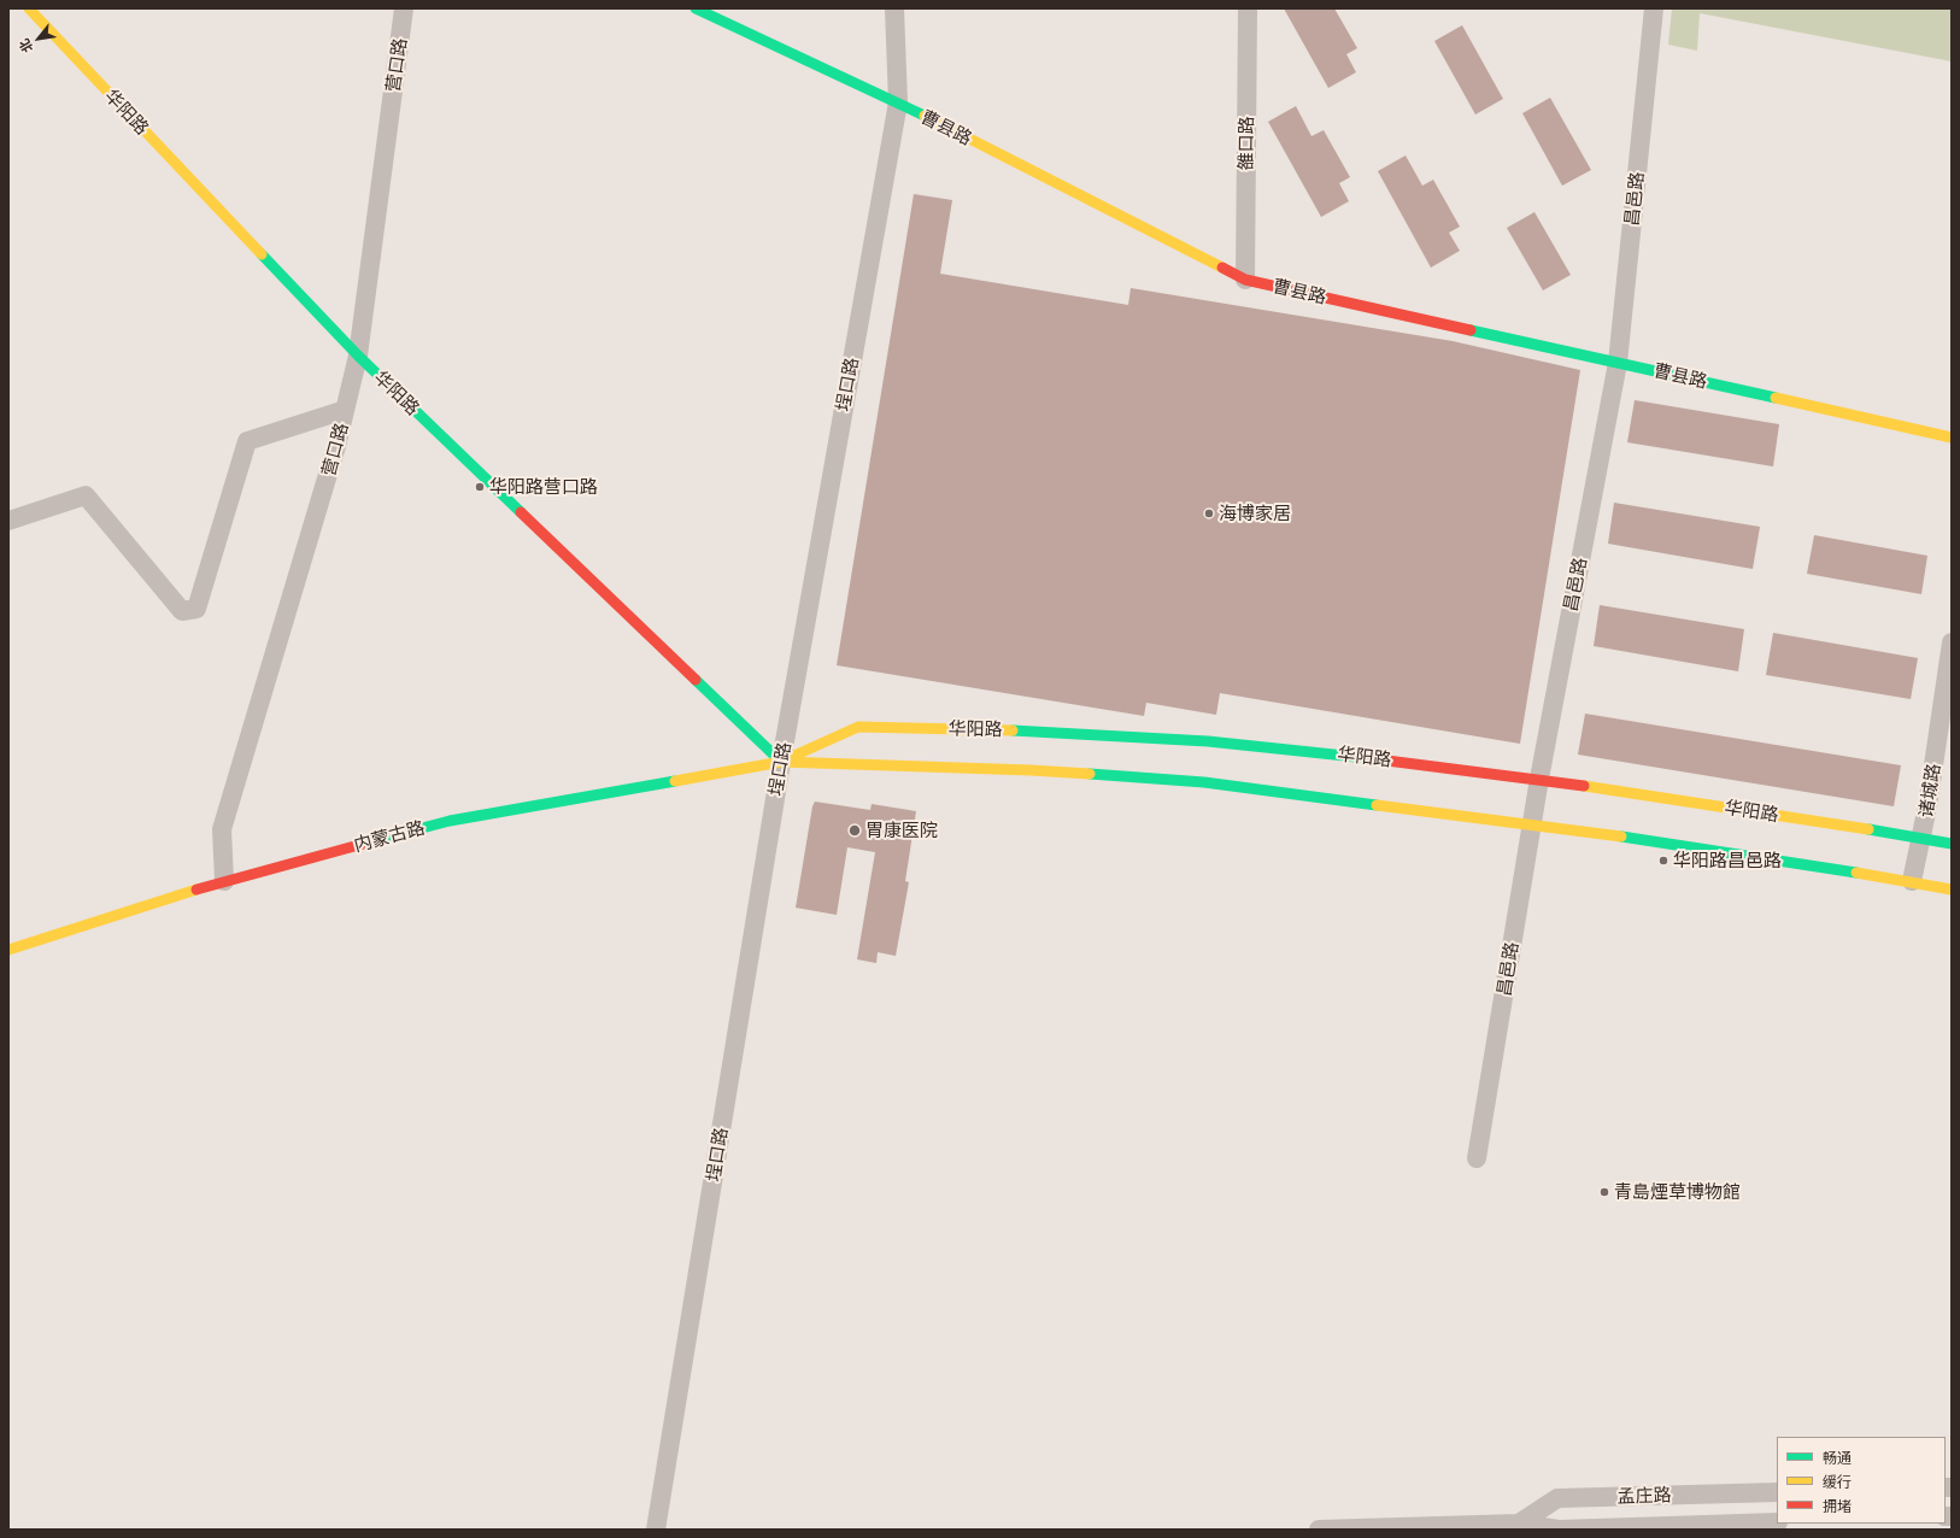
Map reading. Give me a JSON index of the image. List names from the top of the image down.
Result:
{
  "streets": {
    "main road": ["华阳路", "曹县路", "内蒙古路"],
    "street": [
      "营口路",
      "雒口路",
      "昌邑路",
      "埕口路",
      "诸城路",
      "孟庄路"
    ]
  },
  "crossings": [
    ["营口路", "华阳路"],
    ["营口路", "内蒙古路"],
    ["华阳路", "昌邑路"],
    ["华阳路", "埕口路"],
    ["华阳路", "诸城路"],
    ["华阳路", "内蒙古路"],
    ["曹县路", "雒口路"],
    ["曹县路", "昌邑路"],
    ["曹县路", "埕口路"],
    ["埕口路", "内蒙古路"]
  ],
  "places": [
    "华阳路营口路",
    "海博家居",
    "胃康医院",
    "华阳路昌邑路",
    "青島煙草博物館"
  ],
  "legend": ["畅通", "缓行", "拥堵"],
  "north": "bottom left"
}
